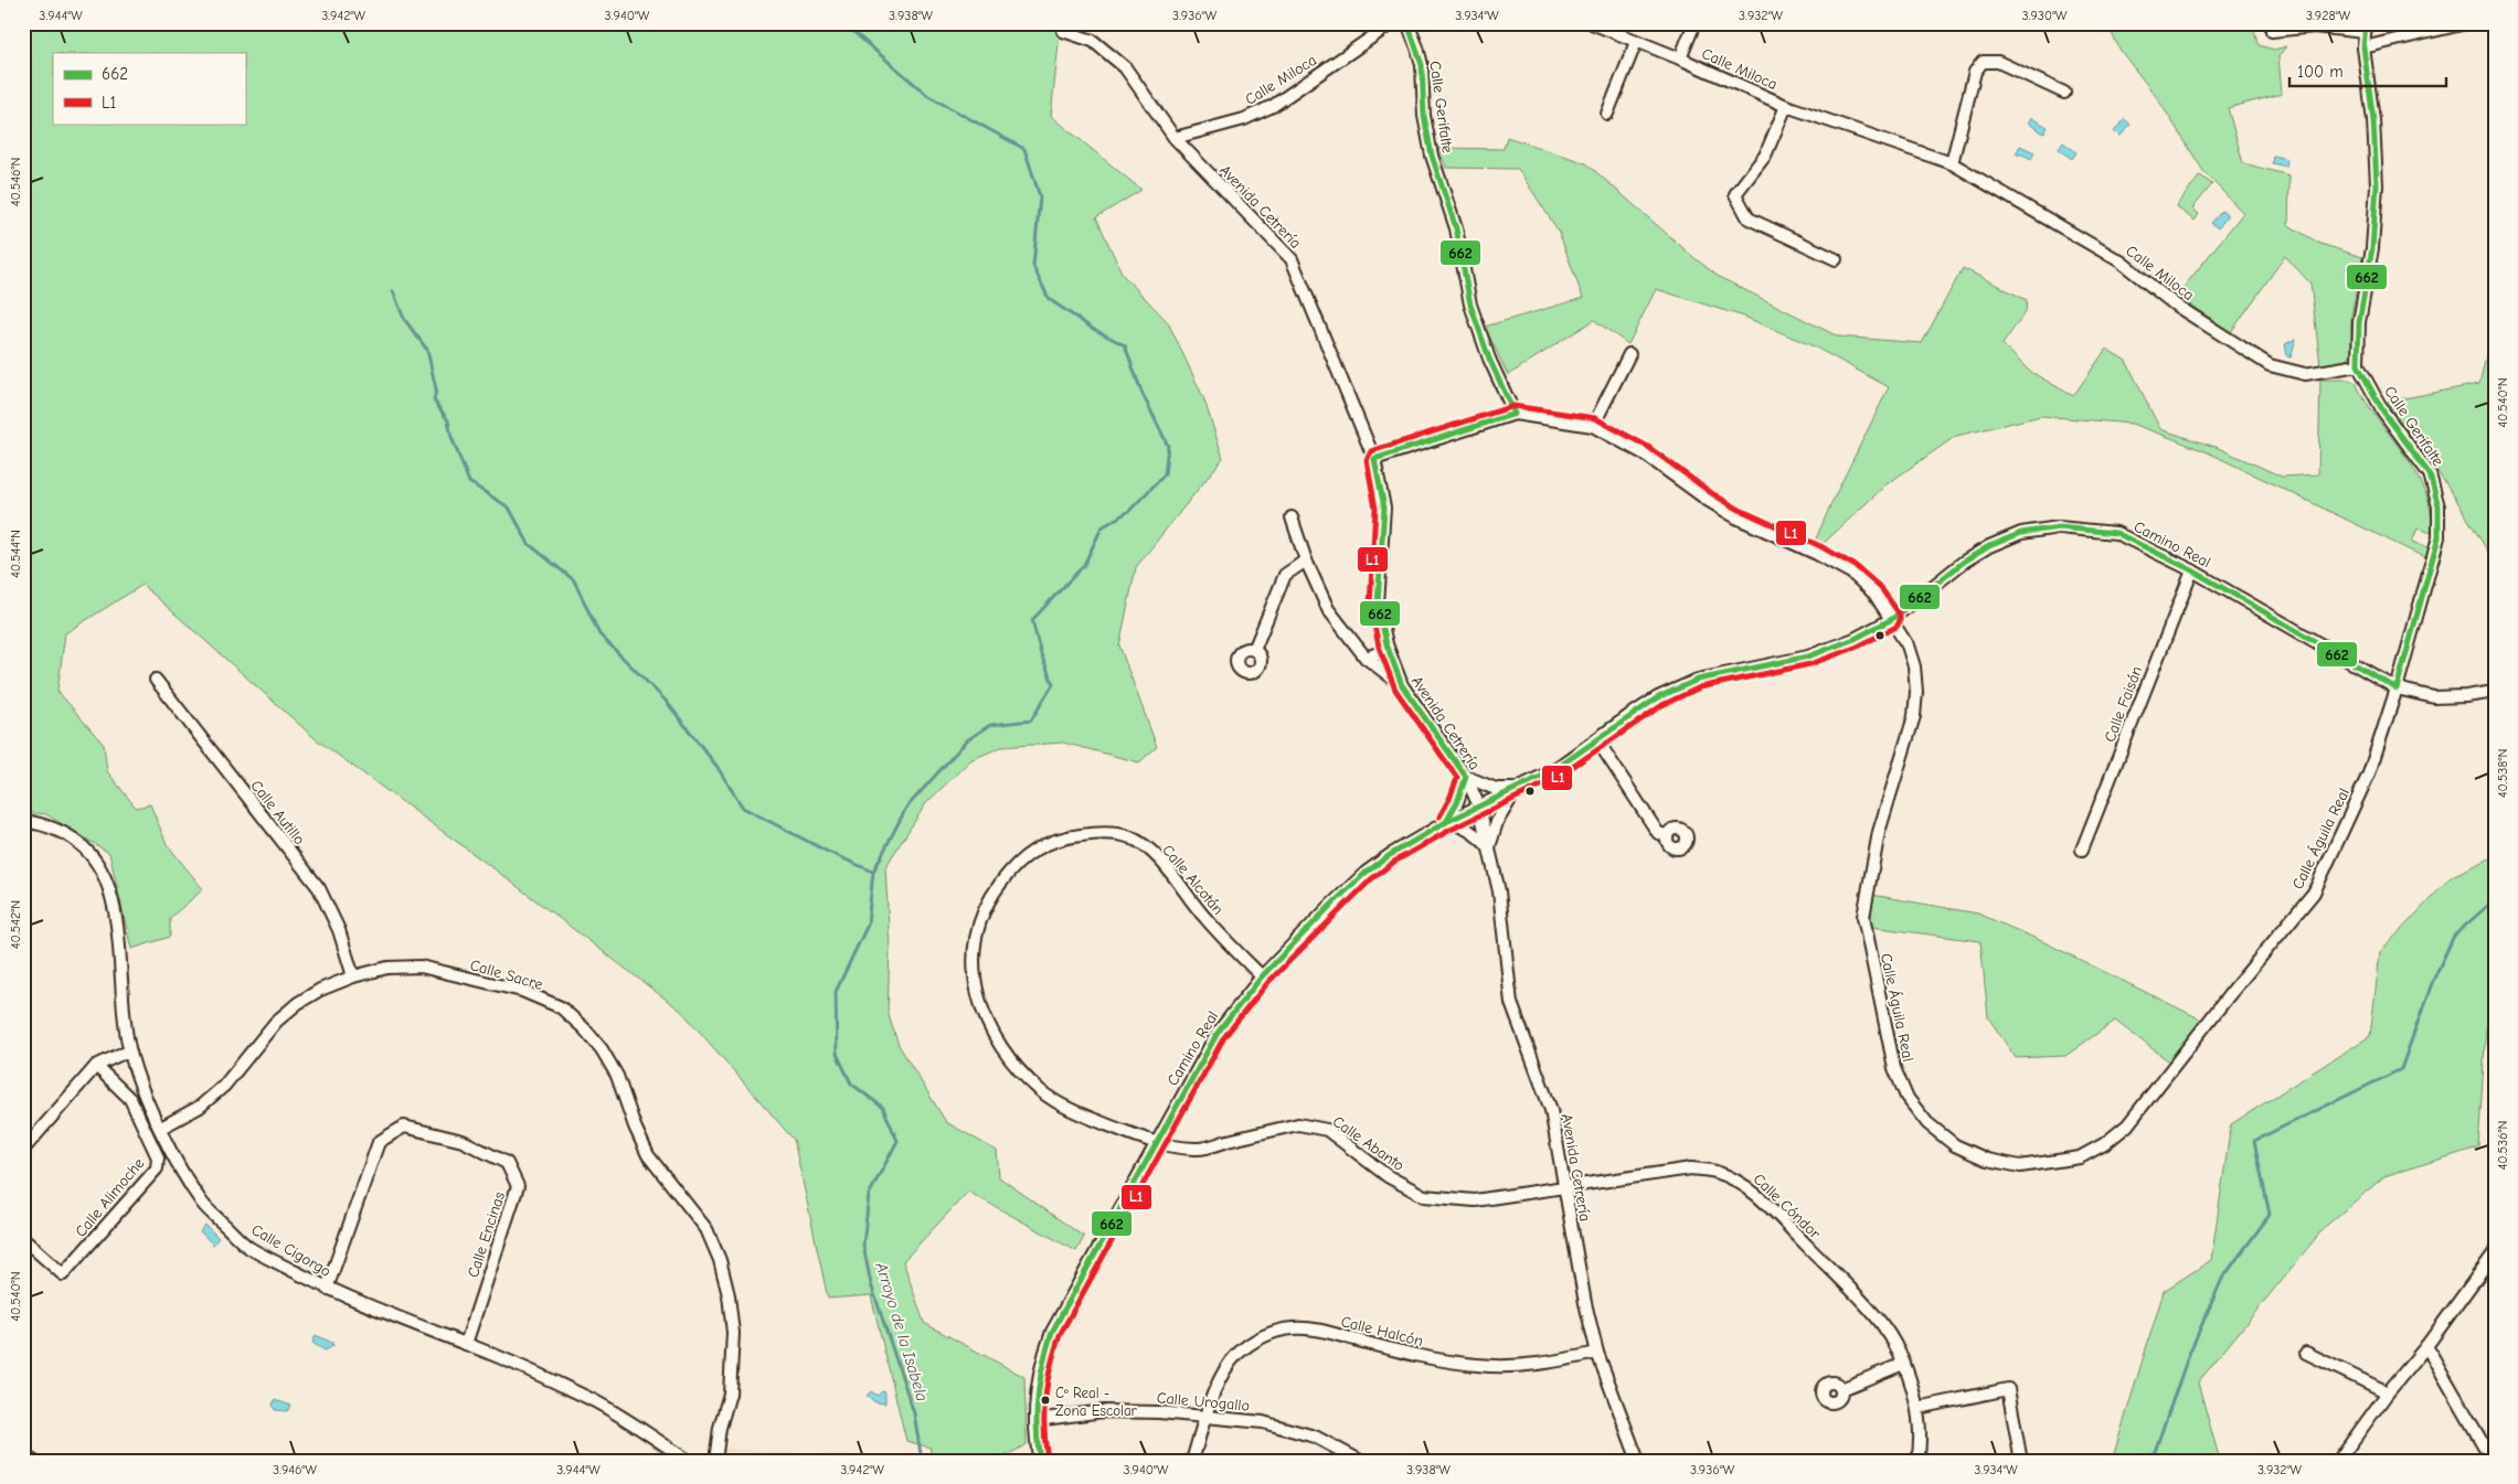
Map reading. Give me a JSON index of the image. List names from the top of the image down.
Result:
{
  "streets": {
    "street": [
      "Calle Miloca",
      "Calle Gerifalte",
      "Avenida Cetrería",
      "Camino Real",
      "Calle Faisán",
      "Calle Autillo",
      "Calle Águila Real",
      "Calle Alcotán",
      "Calle Sacre",
      "Calle Abanto",
      "Calle Alimoche",
      "Calle Cóndor",
      "Calle Encinas",
      "Calle Cigorgo",
      "Calle Halcón",
      "Calle Urogallo"
    ]
  },
  "crossings": [
    ["Calle Miloca", "Calle Gerifalte"],
    ["Calle Miloca", "Avenida Cetrería"],
    ["Calle Gerifalte", "Camino Real"],
    ["Calle Gerifalte", "Calle Águila Real"],
    ["Avenida Cetrería", "Camino Real"],
    ["Avenida Cetrería", "Calle Águila Real"],
    ["Avenida Cetrería", "Calle Abanto"],
    ["Avenida Cetrería", "Calle Cóndor"],
    ["Avenida Cetrería", "Calle Halcón"],
    ["Camino Real", "Calle Faisán"],
    ["Camino Real", "Calle Águila Real"],
    ["Camino Real", "Calle Alcotán"],
    ["Camino Real", "Calle Abanto"],
    ["Camino Real", "Calle Urogallo"],
    ["Calle Autillo", "Calle Sacre"],
    ["Calle Alcotán", "Calle Abanto"],
    ["Calle Sacre", "Calle Cigorgo"],
    ["Calle Abanto", "Calle Cóndor"],
    ["Calle Encinas", "Calle Cigorgo"],
    ["Calle Halcón", "Calle Urogallo"]
  ],
  "water": ["Arroyo de la Isabela"],
  "places": ["Cº Real - Zona Escolar"],
  "lines": ["transit line 662", "transit line L1"],
  "legend": ["662", "L1"],
  "scale_bar": "100 m",
  "coordinates": [
    "3.944°W",
    "3.942°W",
    "3.940°W",
    "3.938°W",
    "3.936°W",
    "3.934°W",
    "3.932°W",
    "3.930°W",
    "3.928°W",
    "40.546°N",
    "40.540°N",
    "40.544°N",
    "40.538°N",
    "40.542°N",
    "40.536°N",
    "3.946°W"
  ]
}
